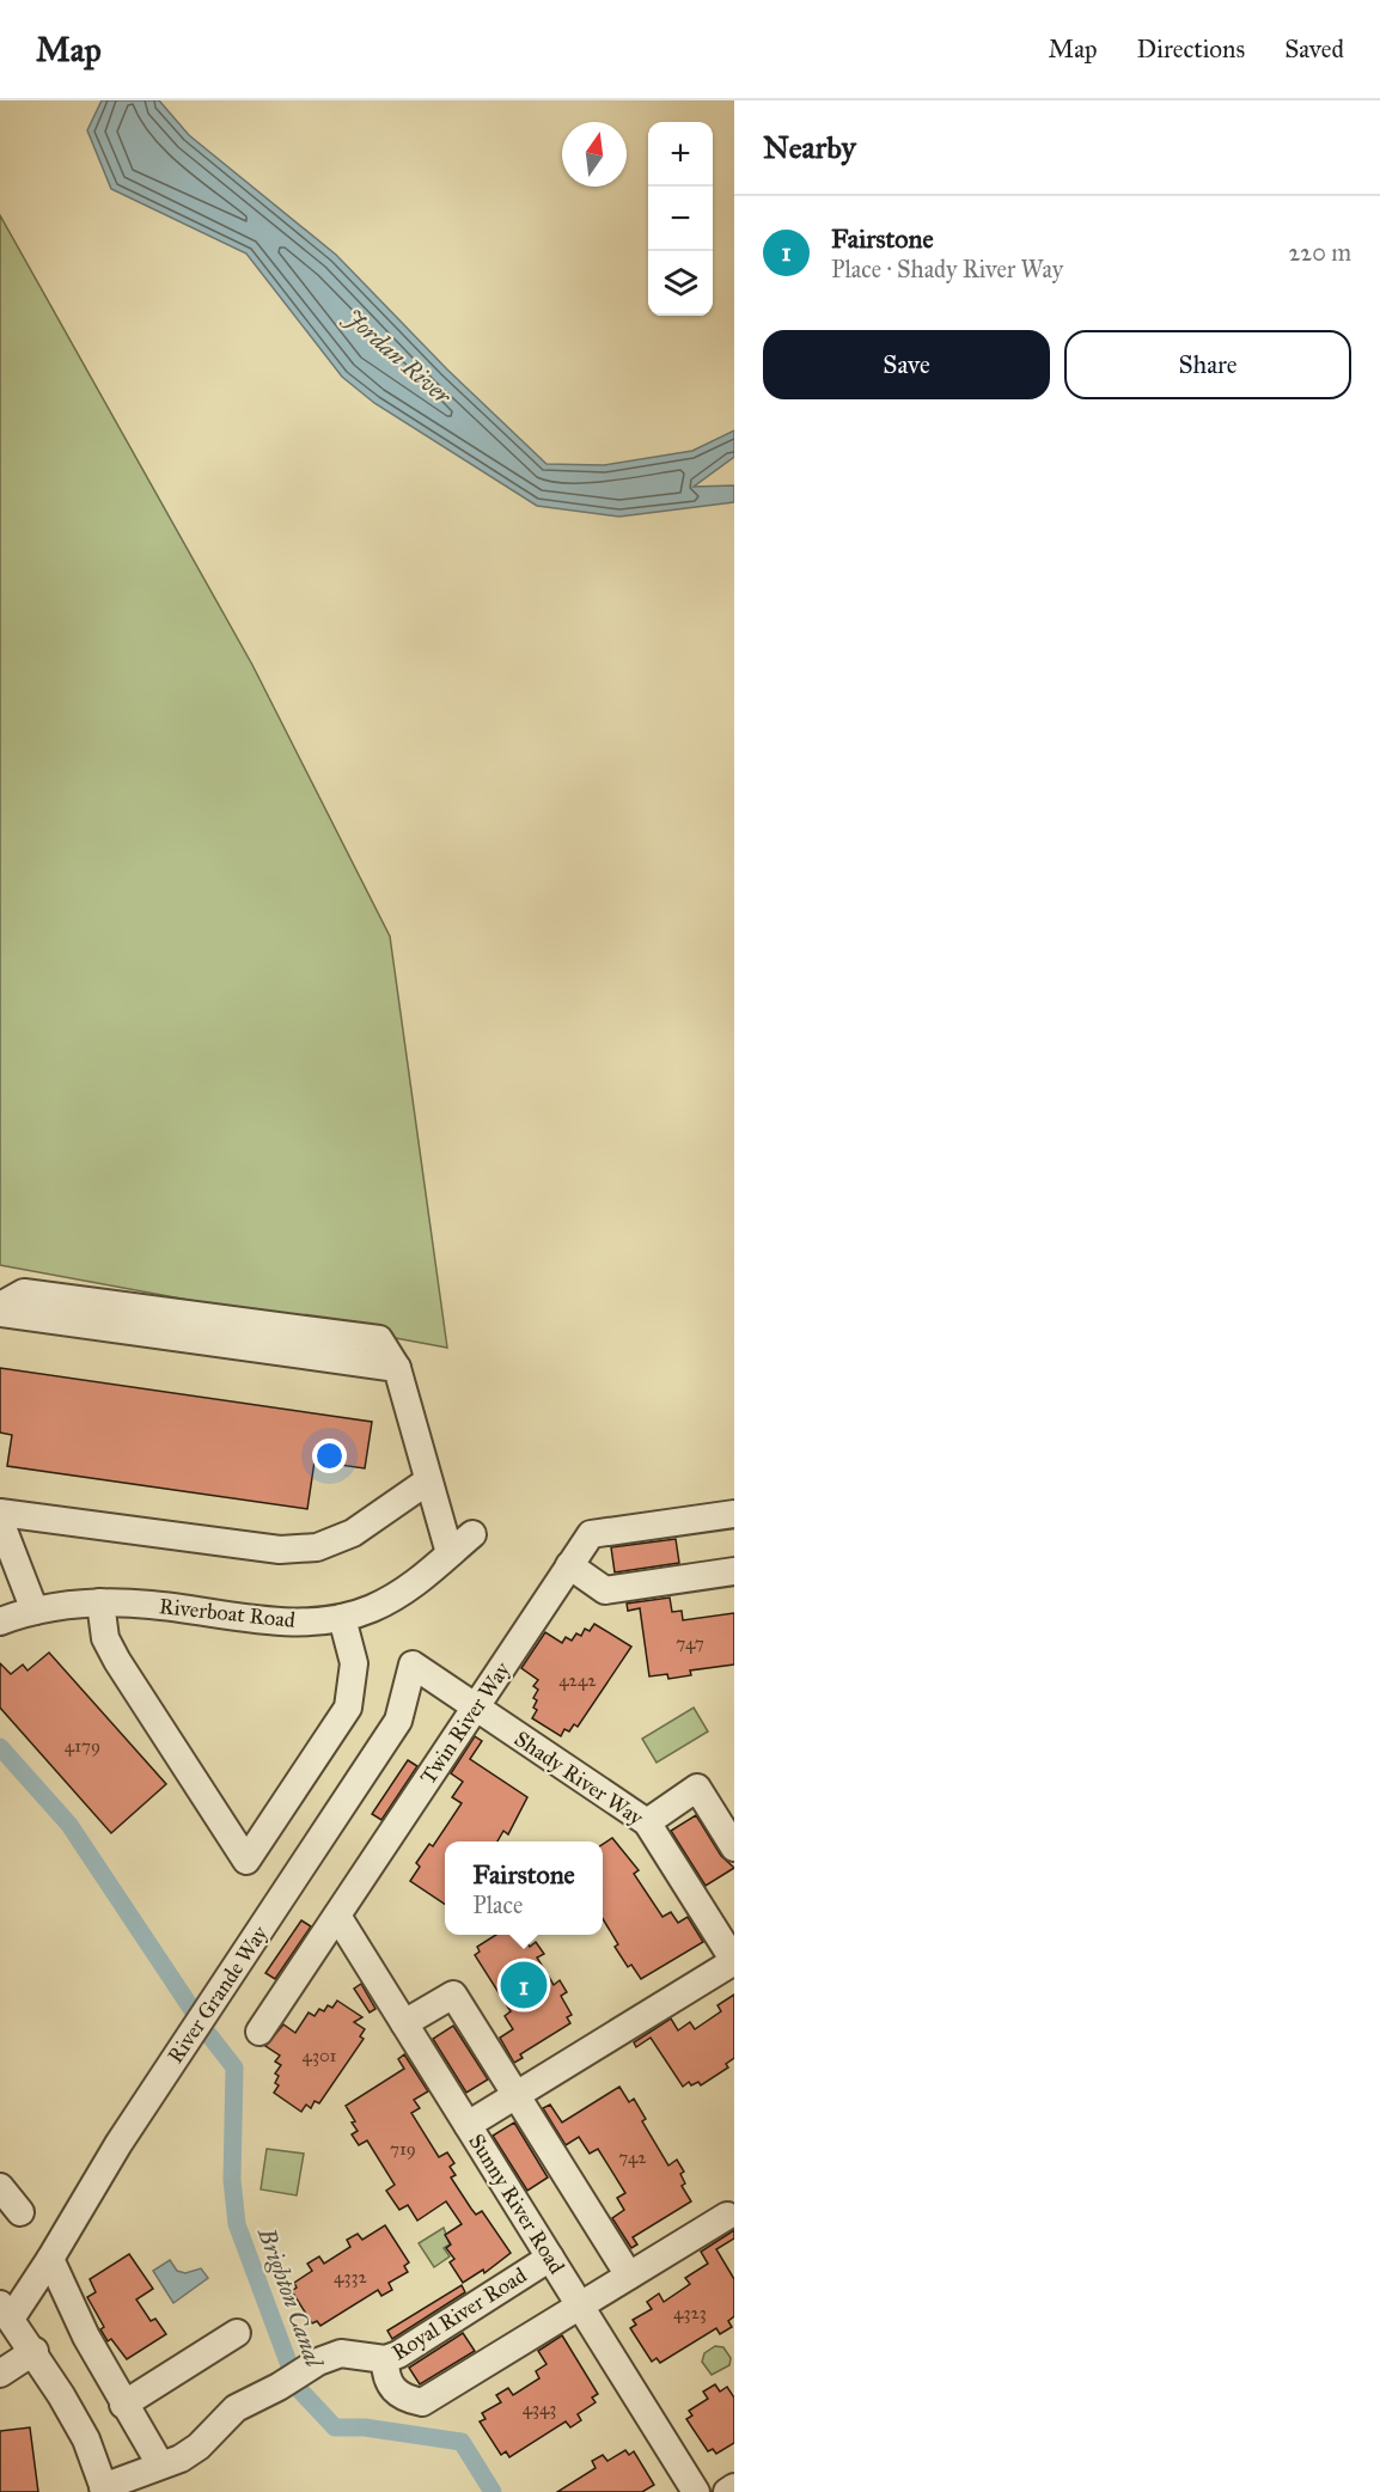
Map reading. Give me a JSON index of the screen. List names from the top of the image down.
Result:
{
  "streets": {
    "street": [
      "Riverboat Road",
      "Twin River Way",
      "Shady River Way",
      "River Grande Way",
      "Sunny River Road",
      "Royal River Road"
    ]
  },
  "crossings": [
    ["Twin River Way", "Shady River Way"],
    ["Twin River Way", "Sunny River Road"],
    ["Shady River Way", "River Grande Way"],
    ["Shady River Way", "Sunny River Road"],
    ["Sunny River Road", "Royal River Road"]
  ],
  "water": ["Jordan River", "Brighton Canal"],
  "house_numbers": [
    "747",
    "4242",
    "4179",
    "4301",
    "719",
    "742",
    "4332",
    "4323",
    "4343"
  ],
  "north": "top",
  "page": {
    "header": "Map",
    "nav": ["Map", "Directions", "Saved"],
    "heading": "Nearby",
    "map_buttons": ["+", "−"],
    "list": [
      {
        "mark": "1",
        "name": "Fairstone",
        "note": "Place · Shady River Way",
        "value": "220 m"
      }
    ],
    "buttons": ["Save", "Share"],
    "popup": ["Fairstone", "Place"],
    "pins": "1"
  }
}
